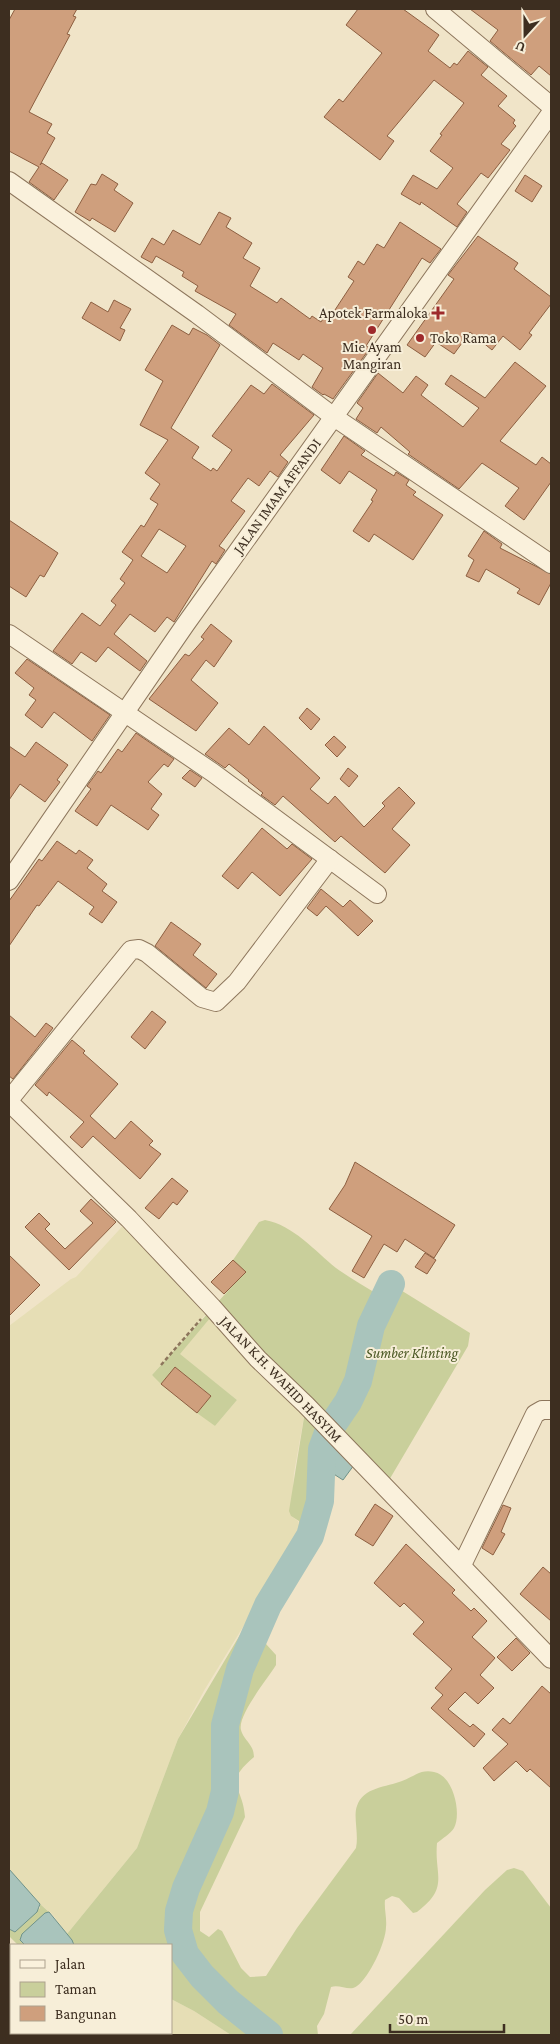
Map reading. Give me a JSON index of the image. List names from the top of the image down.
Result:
{
  "streets": {
    "street": ["JALAN IMAM AFFANDI", "JALAN K.H. WAHID HASYIM"]
  },
  "parks": ["Sumber Klinting"],
  "places": {
    "health": ["Apotek Farmaloka"],
    "other": ["Mie Ayam Mangiran", "Toko Rama"]
  },
  "legend": ["Jalan", "Taman", "Bangunan"],
  "scale_bar": "50 m",
  "north": "bottom"
}
